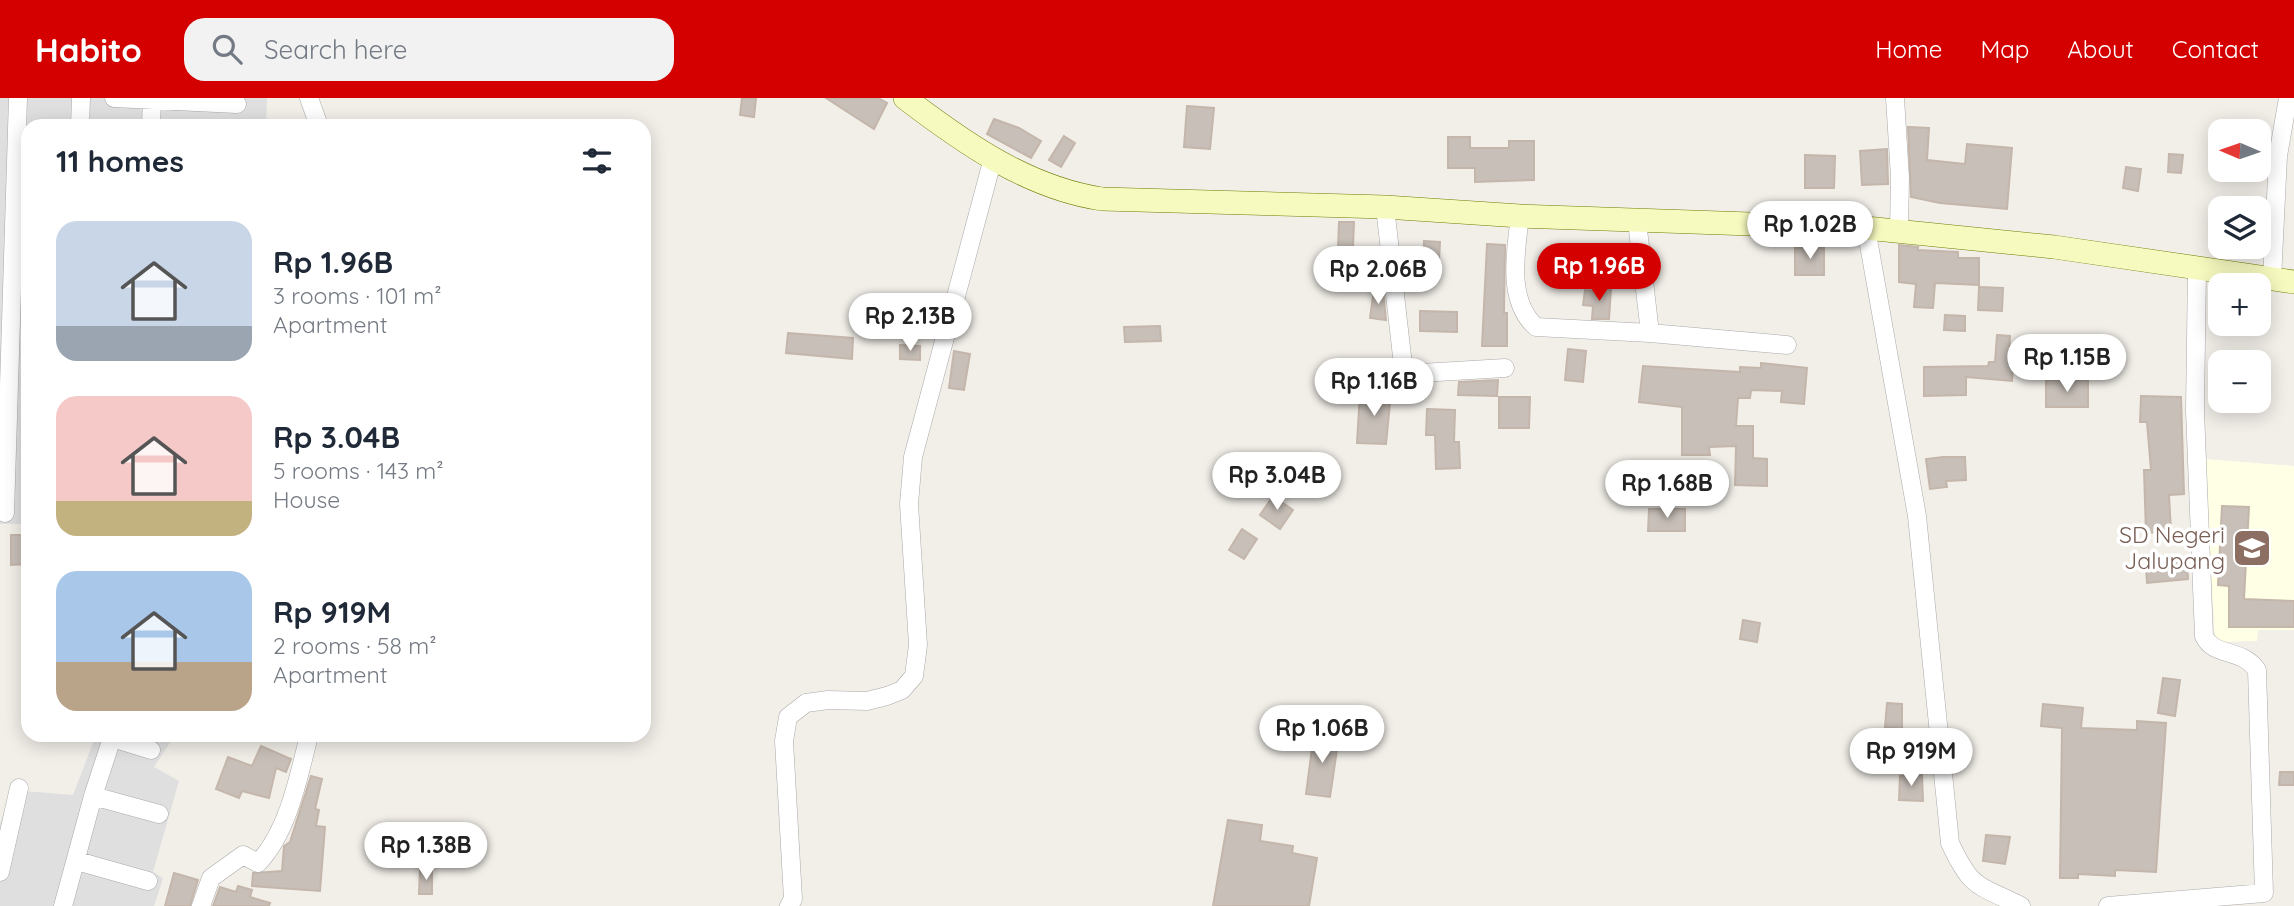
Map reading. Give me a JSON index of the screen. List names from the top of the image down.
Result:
{
  "places": {
    "school or university": ["SD Negeri Jalupang"]
  },
  "north": "left",
  "page": {
    "header": "Habito",
    "search": "Search here",
    "nav": [
      "Home",
      "Map",
      "About",
      "Contact"
    ],
    "map_buttons": ["+", "−"],
    "heading": "11 homes",
    "price": [
      "Rp 1.02B",
      "Rp 1.96B",
      "Rp 2.06B",
      "Rp 2.13B",
      "Rp 1.15B",
      "Rp 1.16B",
      "Rp 3.04B",
      "Rp 1.68B",
      "Rp 1.06B",
      "Rp 919M",
      "Rp 1.38B"
    ],
    "list": [
      {
        "name": "Rp 1.96B",
        "note": "3 rooms · 101 m² · Apartment"
      },
      {
        "name": "Rp 3.04B",
        "note": "5 rooms · 143 m² · House"
      },
      {
        "name": "Rp 919M",
        "note": "2 rooms · 58 m² · Apartment"
      }
    ]
  }
}
